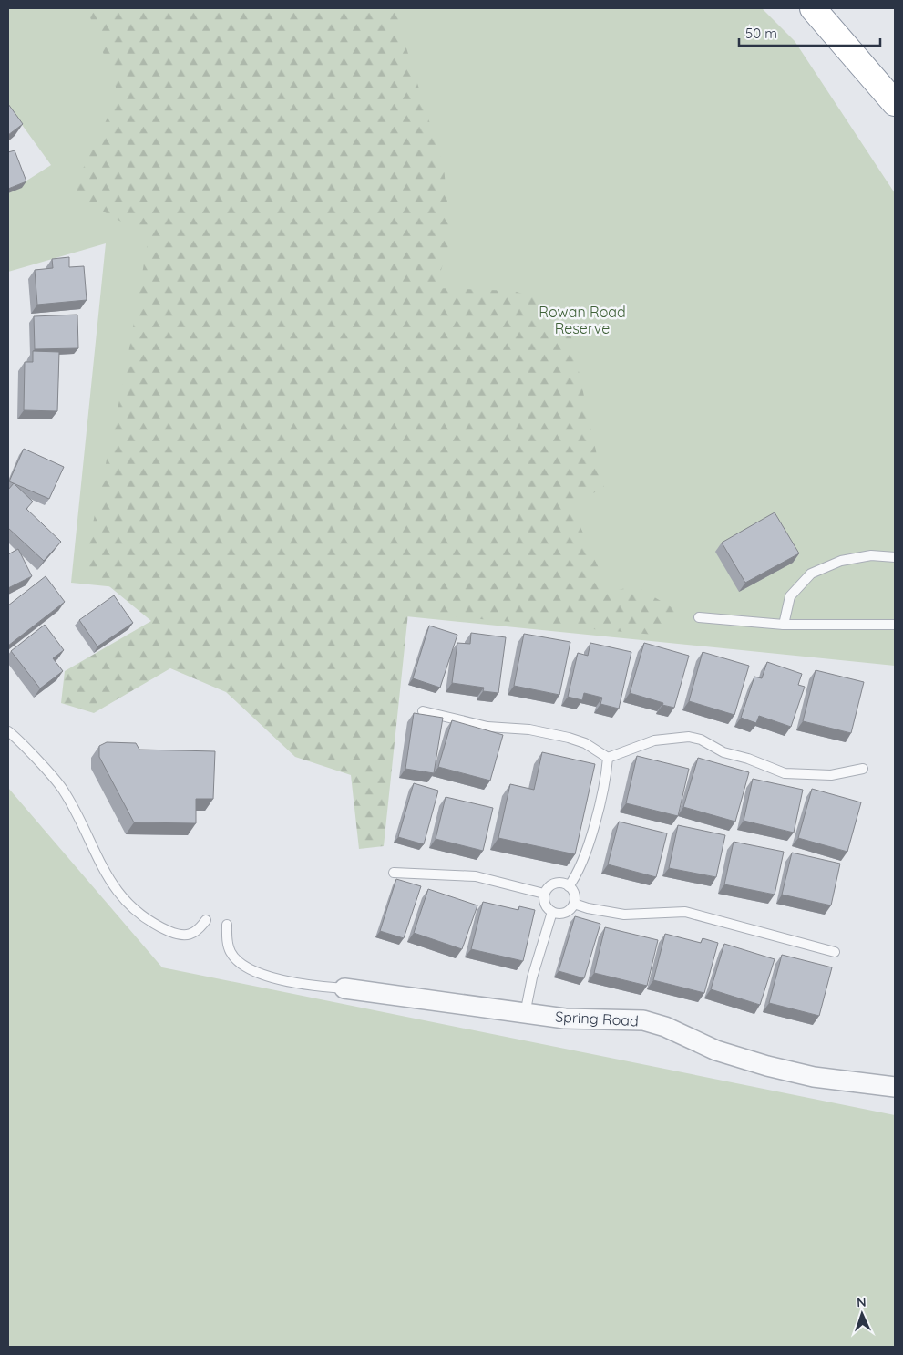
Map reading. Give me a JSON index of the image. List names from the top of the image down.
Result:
{
  "streets": {
    "street": ["Spring Road"]
  },
  "parks": ["Rowan Road Reserve"],
  "scale_bar": "50 m",
  "north": "top"
}
